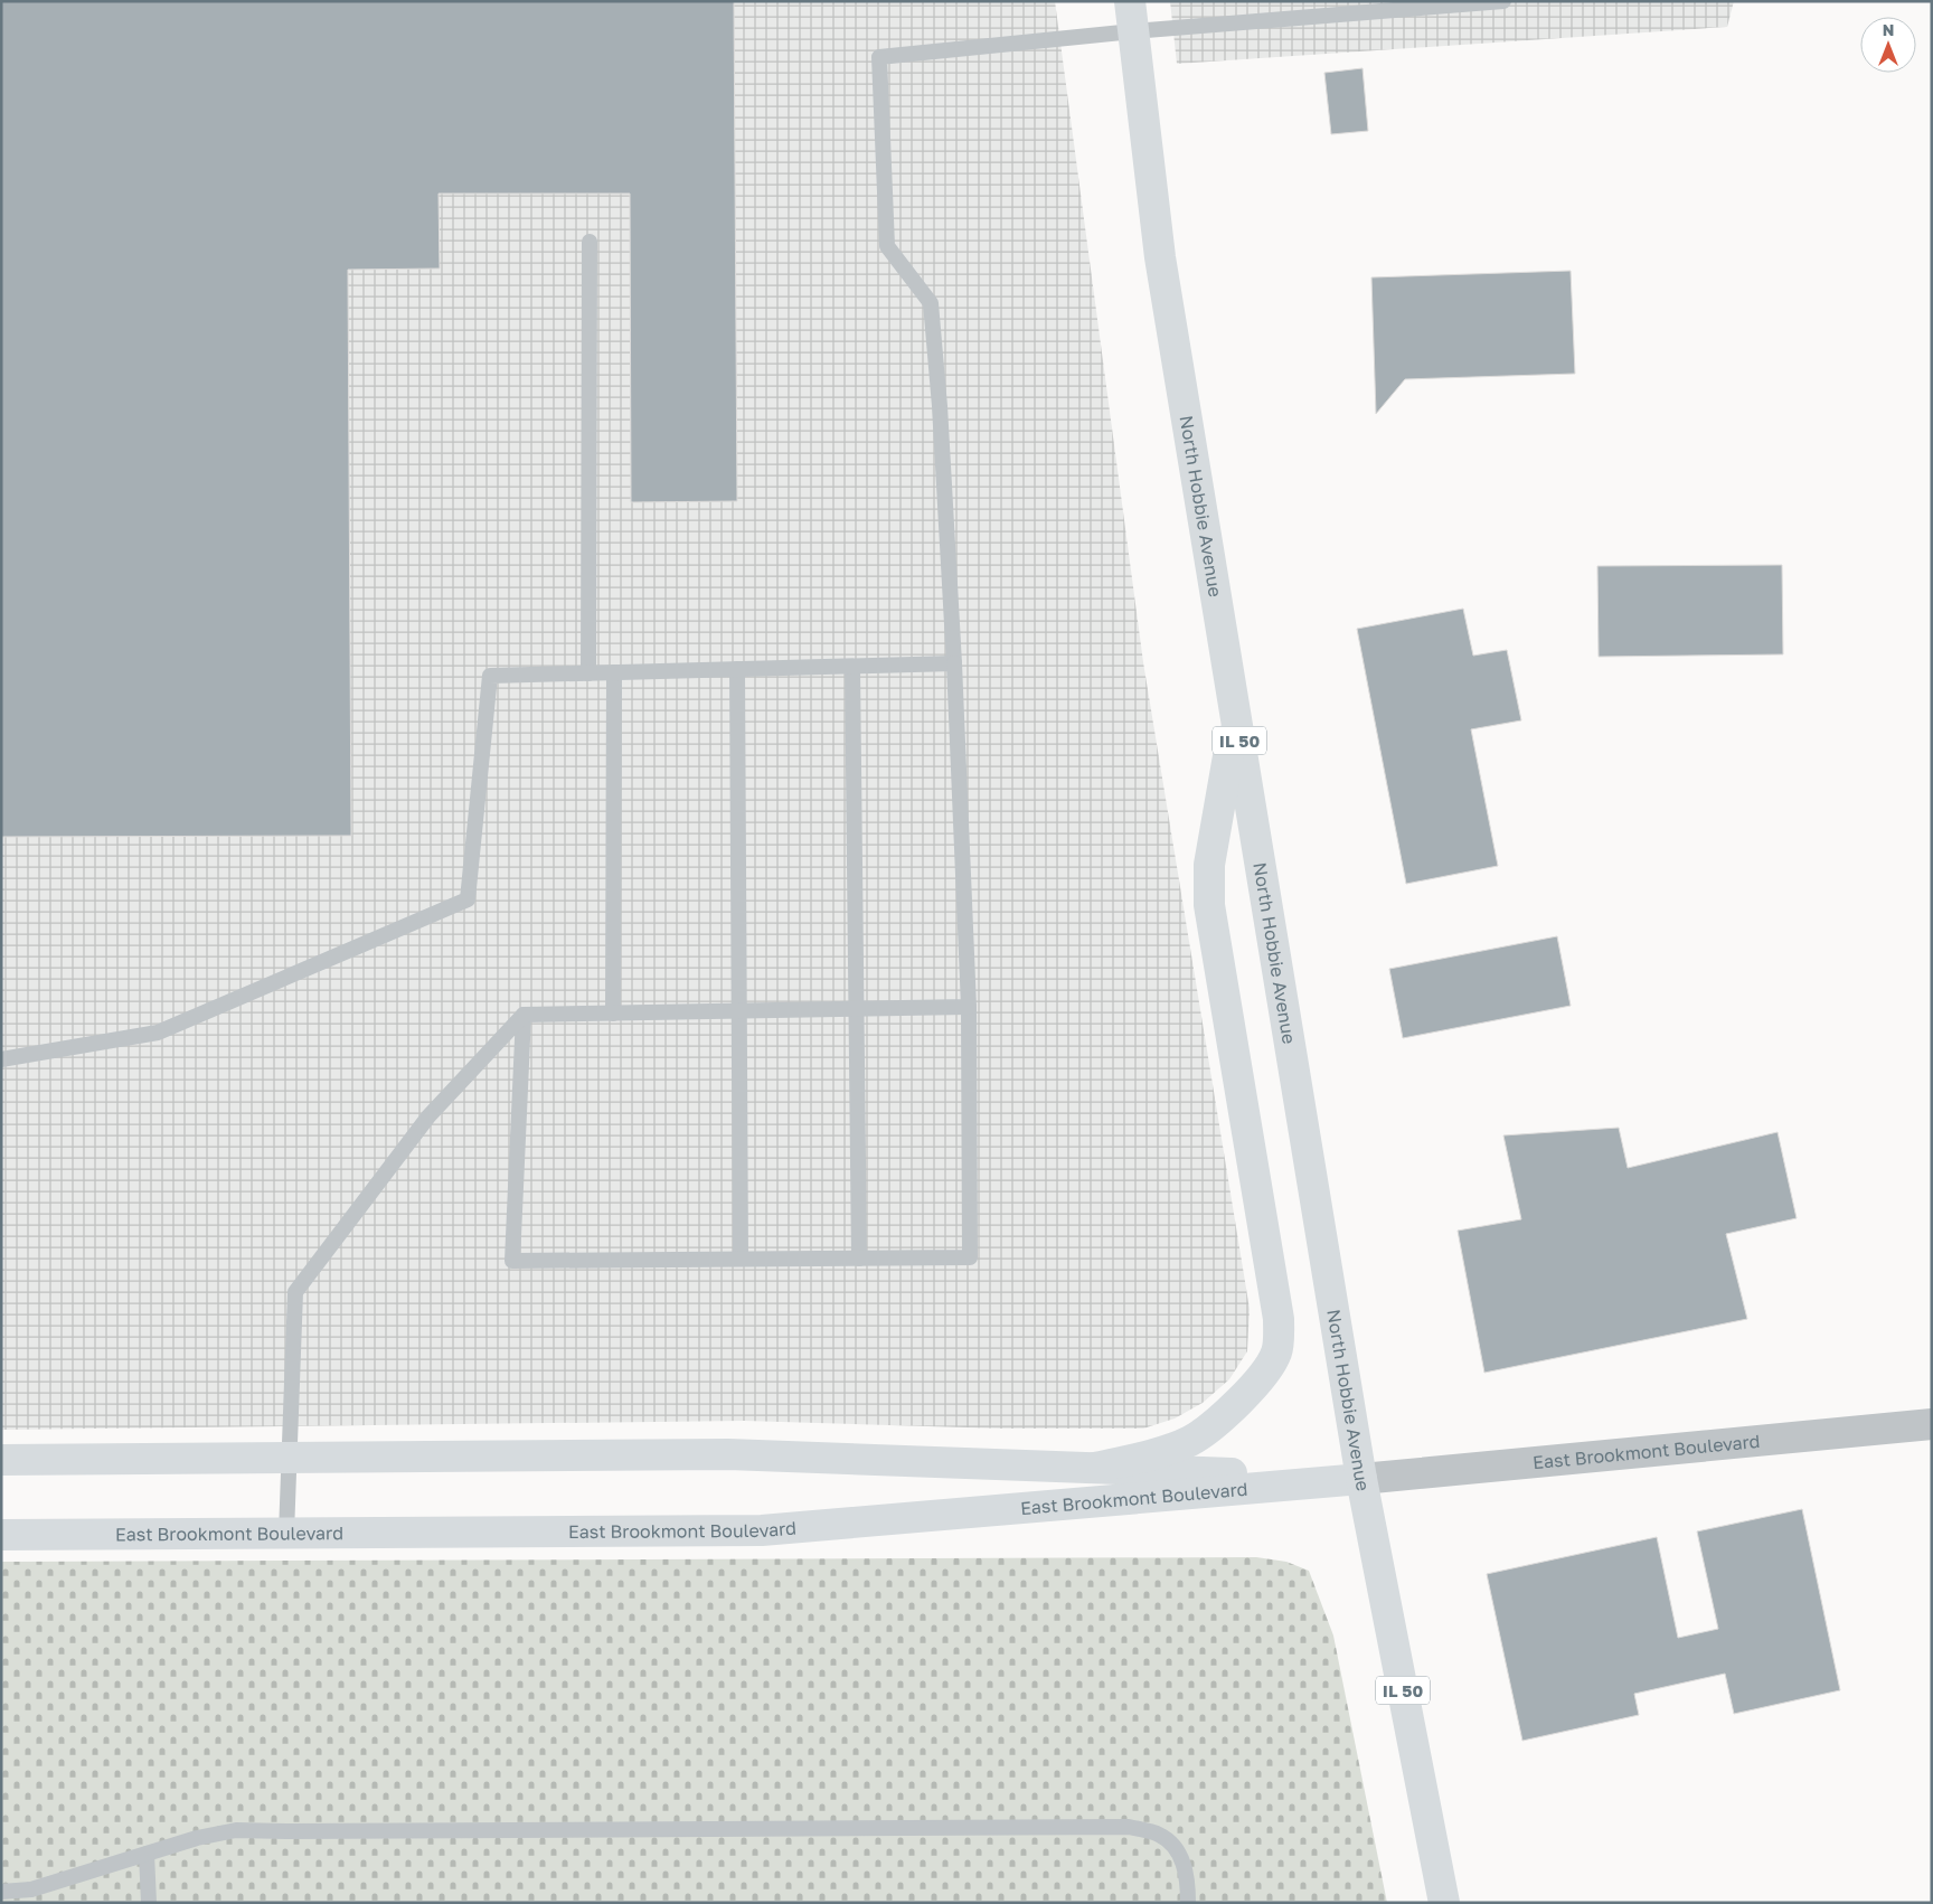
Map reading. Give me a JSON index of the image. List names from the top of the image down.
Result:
{
  "streets": {
    "main road": ["North Hobbie Avenue", "IL 50", "East Brookmont Boulevard"]
  },
  "crossings": [
    ["North Hobbie Avenue", "East Brookmont Boulevard"]
  ],
  "north": "top"
}
